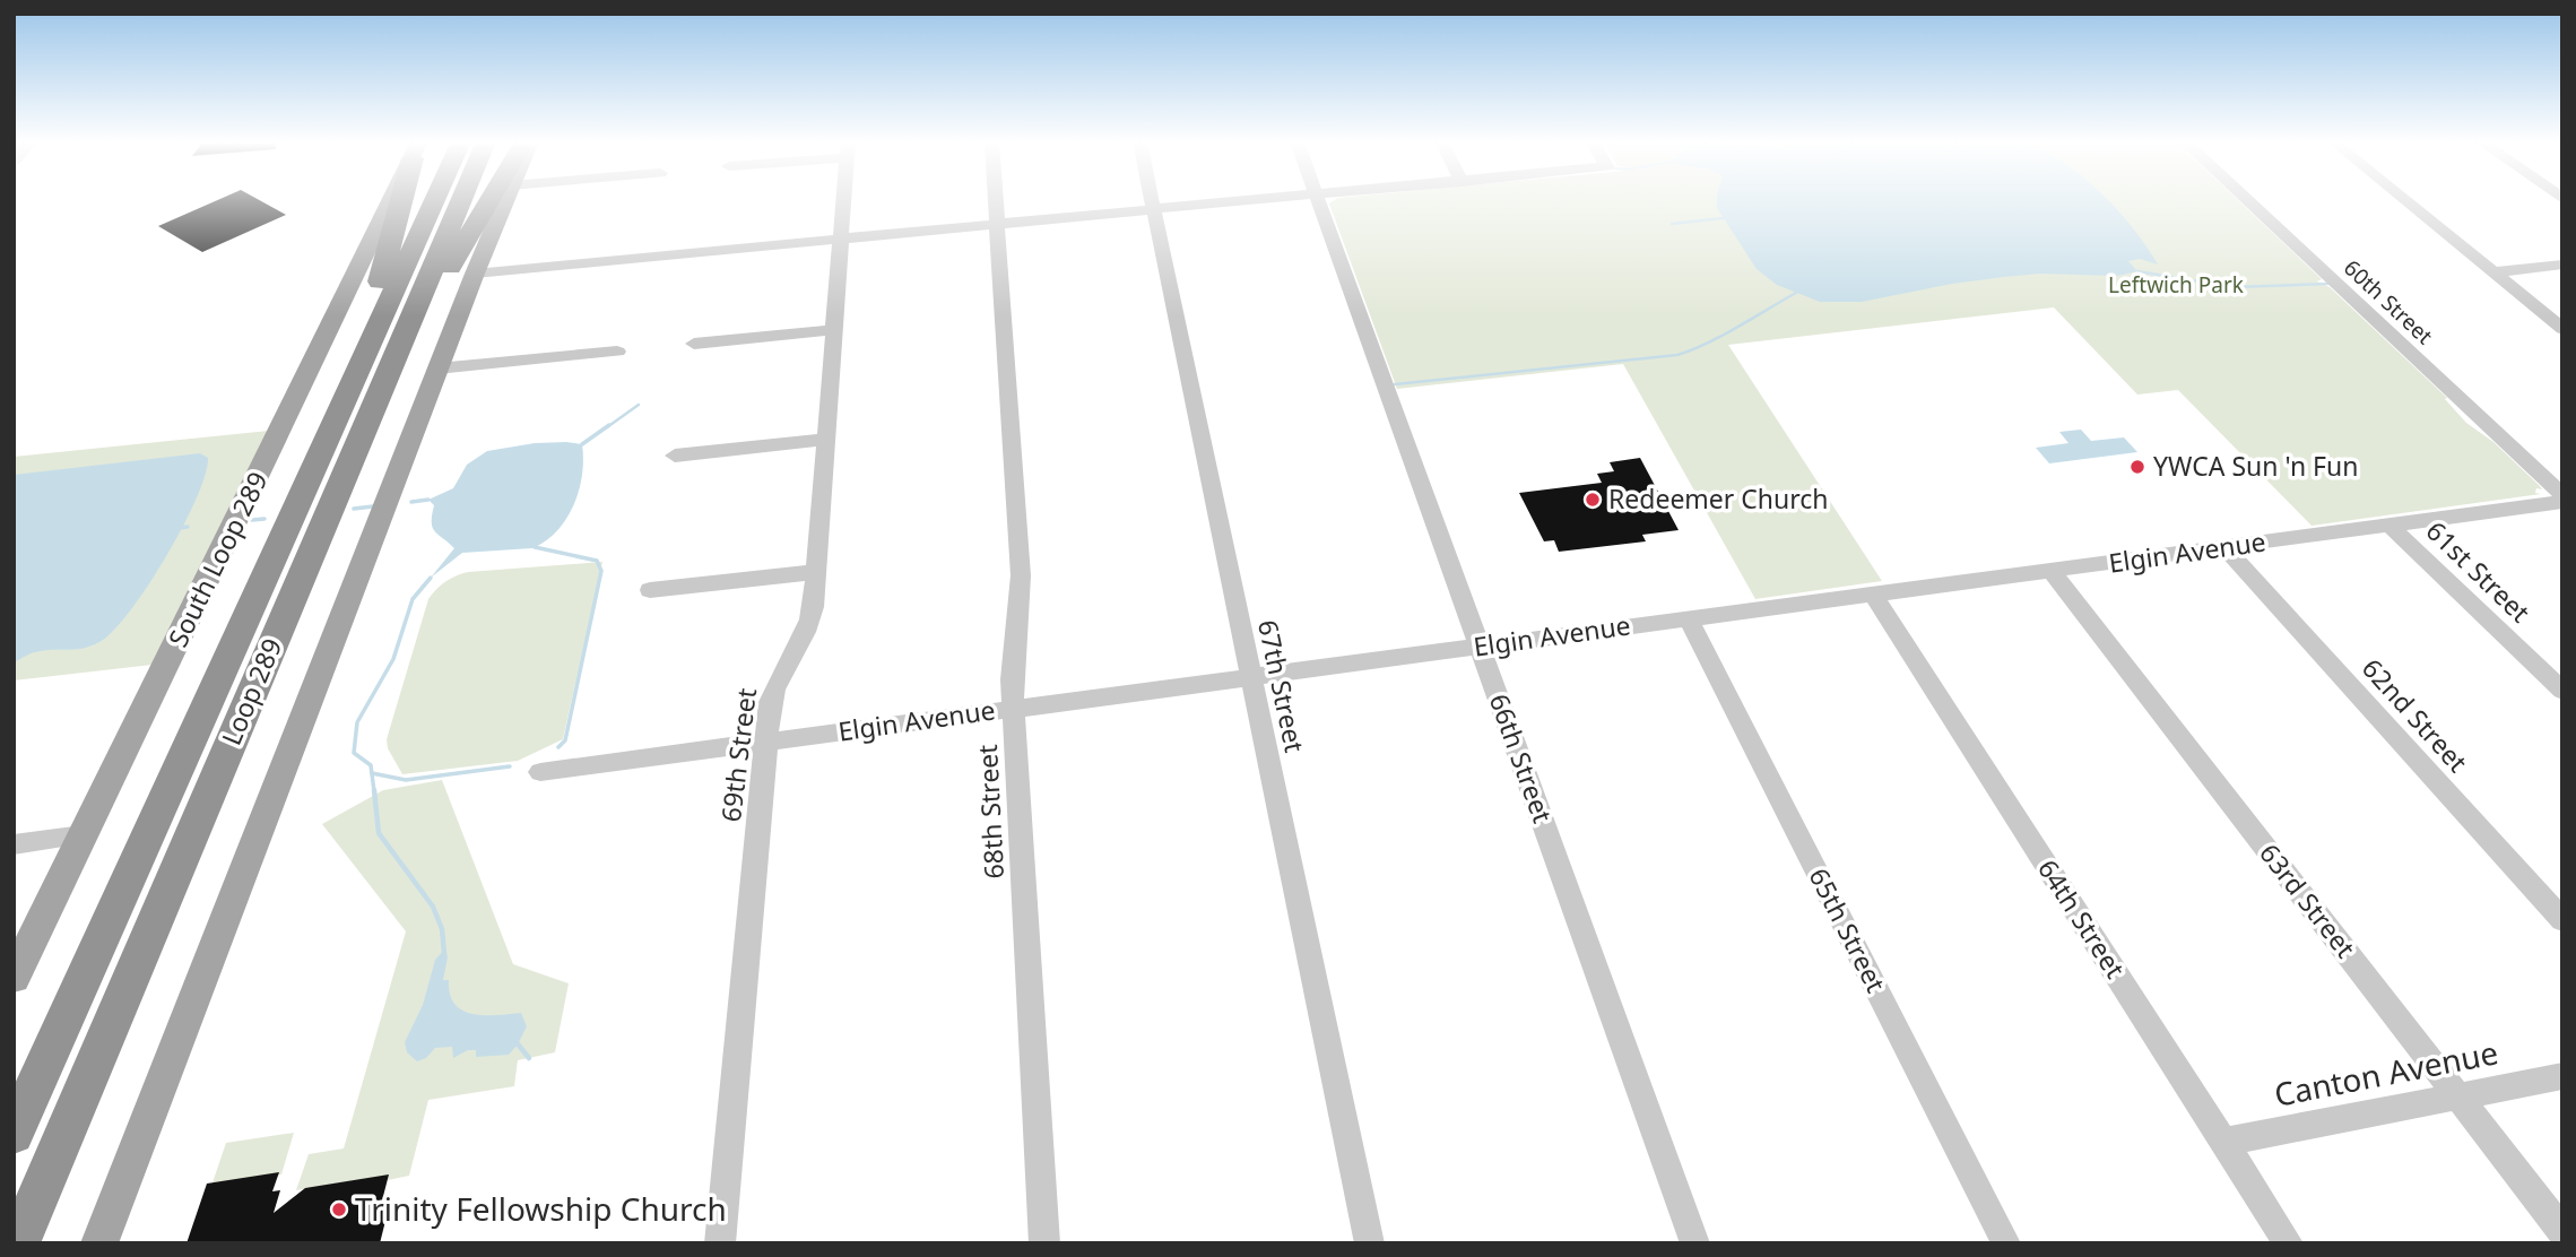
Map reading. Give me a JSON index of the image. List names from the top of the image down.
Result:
{
  "streets": {
    "highway": ["Loop 289"],
    "main road": ["South Loop 289"],
    "street": [
      "60th Street",
      "Elgin Avenue",
      "61st Street",
      "67th Street",
      "62nd Street",
      "69th Street",
      "66th Street",
      "68th Street",
      "63rd Street",
      "64th Street",
      "65th Street",
      "Canton Avenue"
    ]
  },
  "crossings": [
    ["Elgin Avenue", "61st Street"],
    ["Elgin Avenue", "67th Street"],
    ["Elgin Avenue", "62nd Street"],
    ["Elgin Avenue", "69th Street"],
    ["Elgin Avenue", "66th Street"],
    ["Elgin Avenue", "68th Street"],
    ["Elgin Avenue", "63rd Street"],
    ["Elgin Avenue", "64th Street"],
    ["Elgin Avenue", "65th Street"],
    ["63rd Street", "Canton Avenue"],
    ["64th Street", "Canton Avenue"]
  ],
  "parks": ["Leftwich Park"],
  "places": ["YWCA Sun 'n Fun", "Redeemer Church", "Trinity Fellowship Church"]
}
